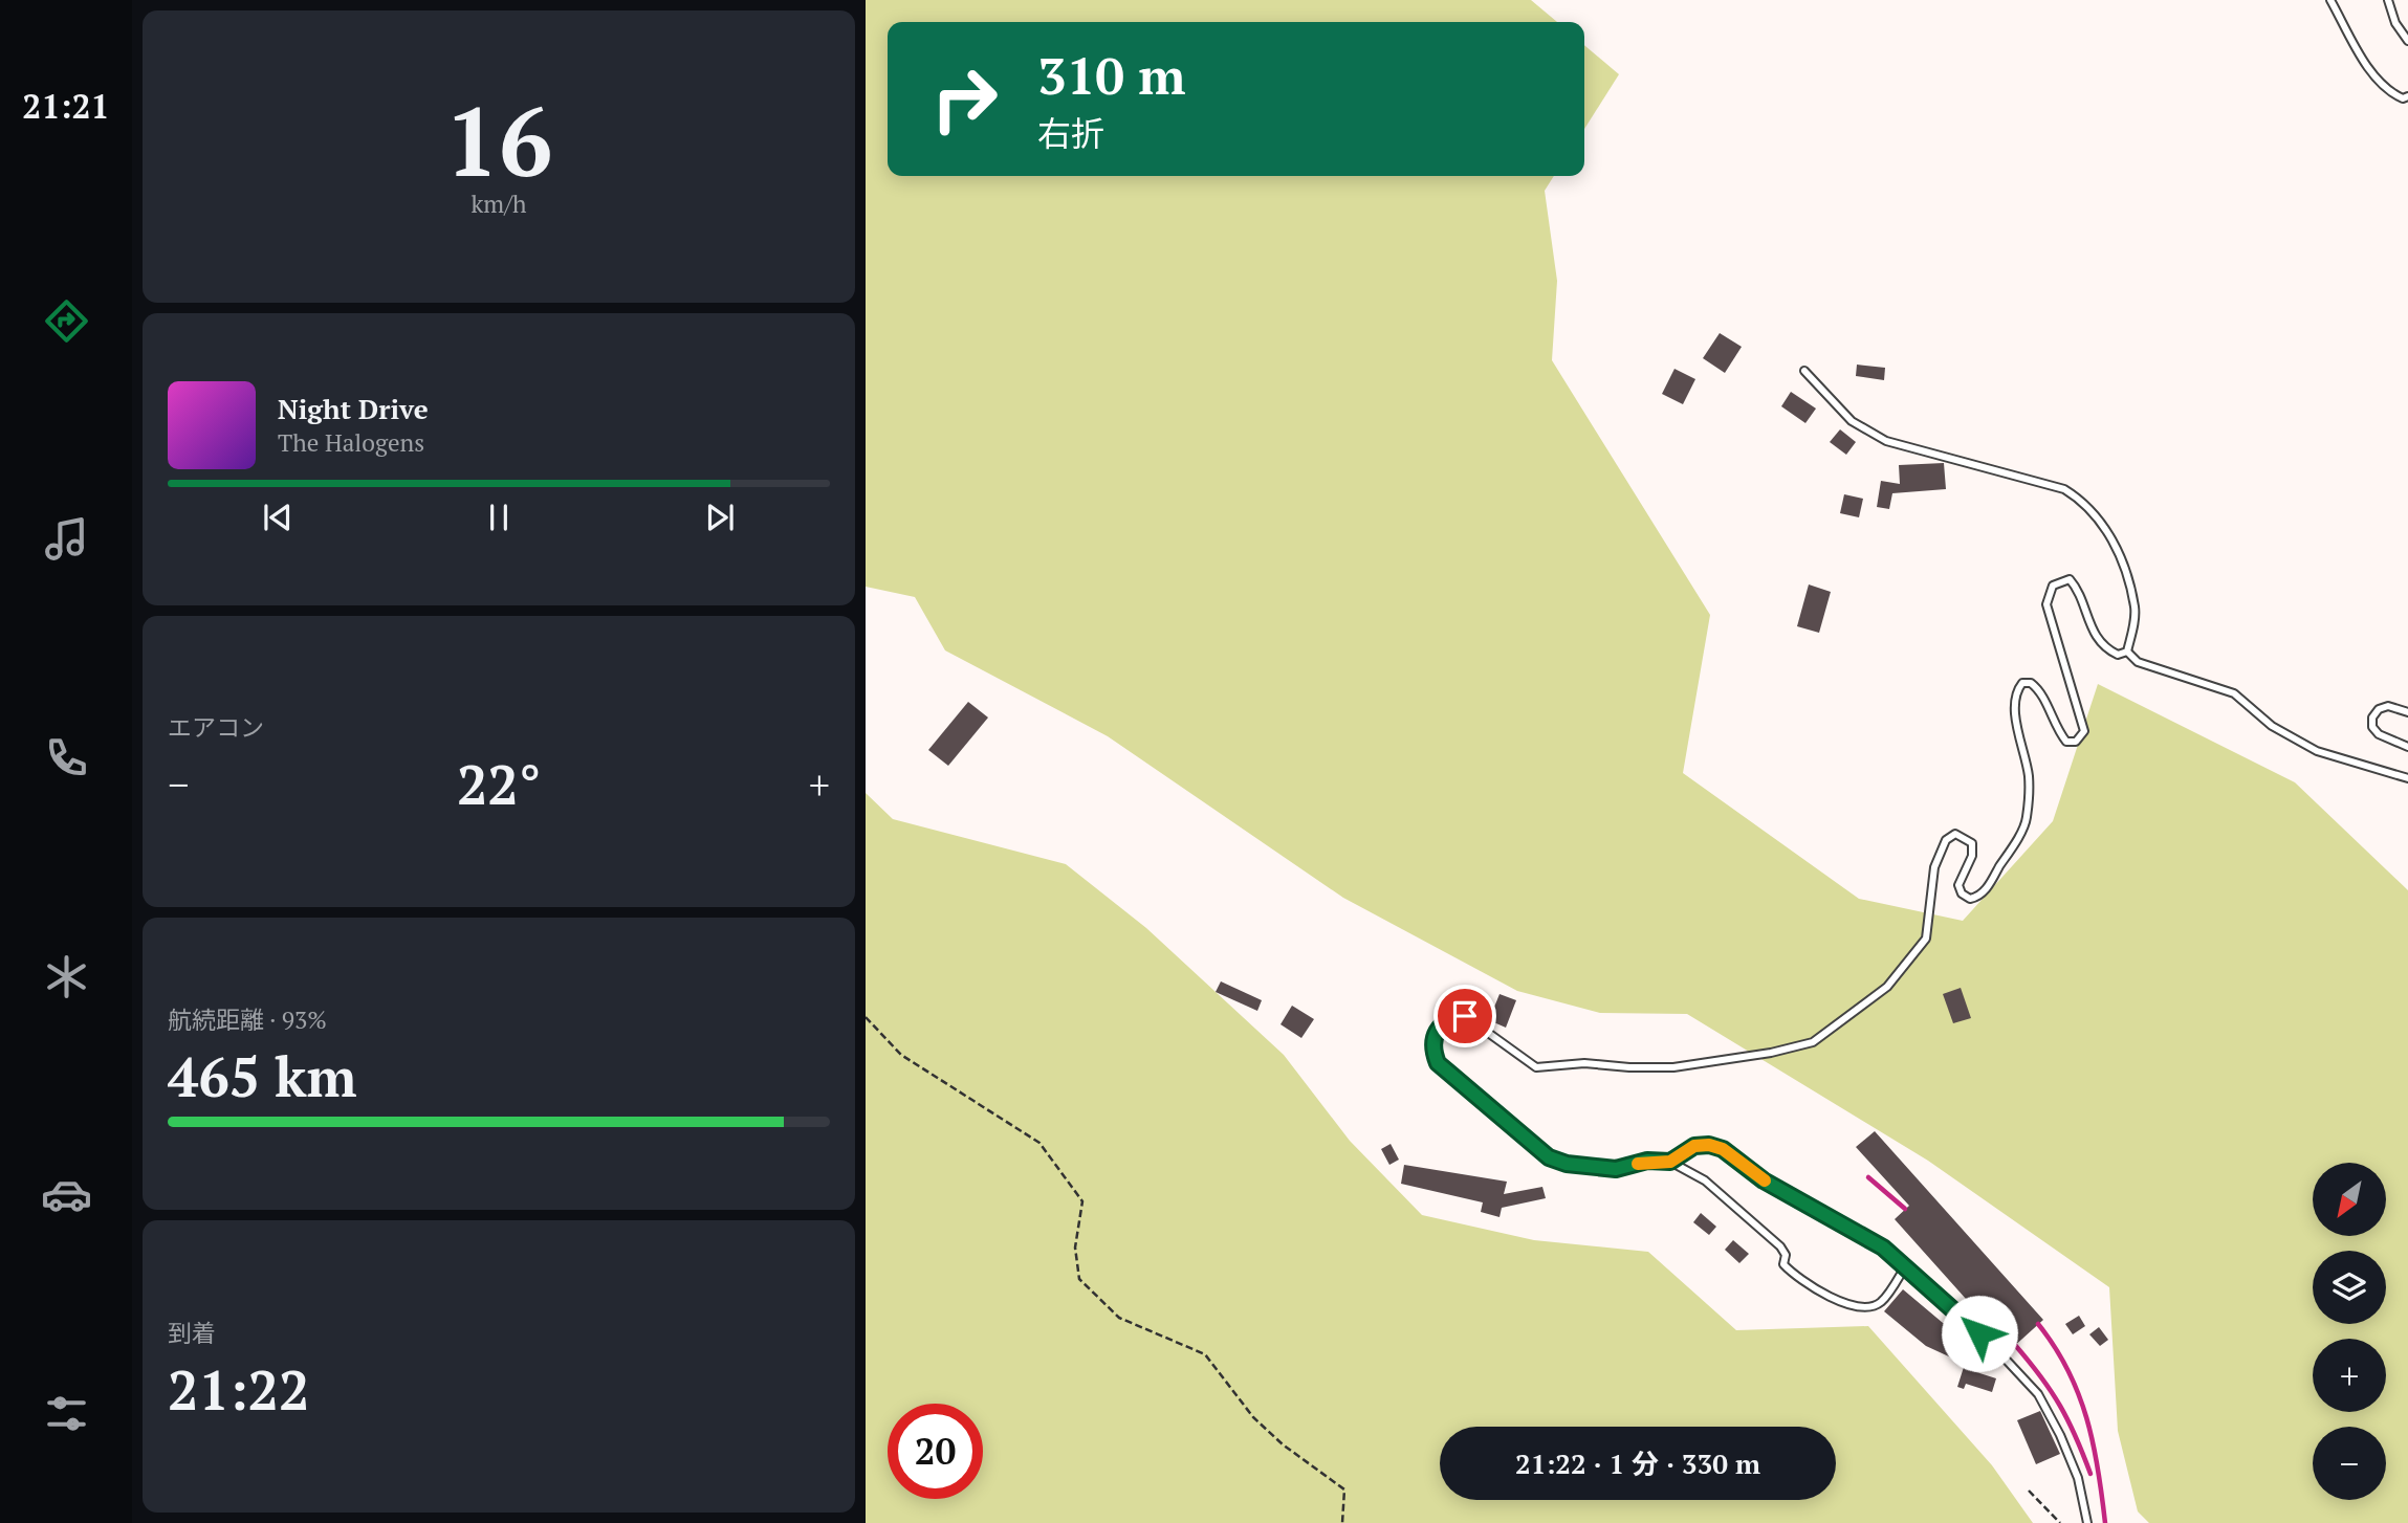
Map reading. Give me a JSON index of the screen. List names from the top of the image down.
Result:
{
  "north": "bottom left",
  "page": {
    "tabs": "21:21",
    "tile": [
      ["16", "km/h"],
      "エアコン",
      ["航続距離 · 93%", "465 km"],
      ["到着", "21:22"]
    ],
    "turn": ["310 m", "右折"],
    "song": ["Night Drive", "The Halogens"],
    "heat": ["−", "22°", "+"],
    "map_buttons": ["+", "−"],
    "limit": "20",
    "trip": "21:22 · 1 分 · 330 m"
  }
}
